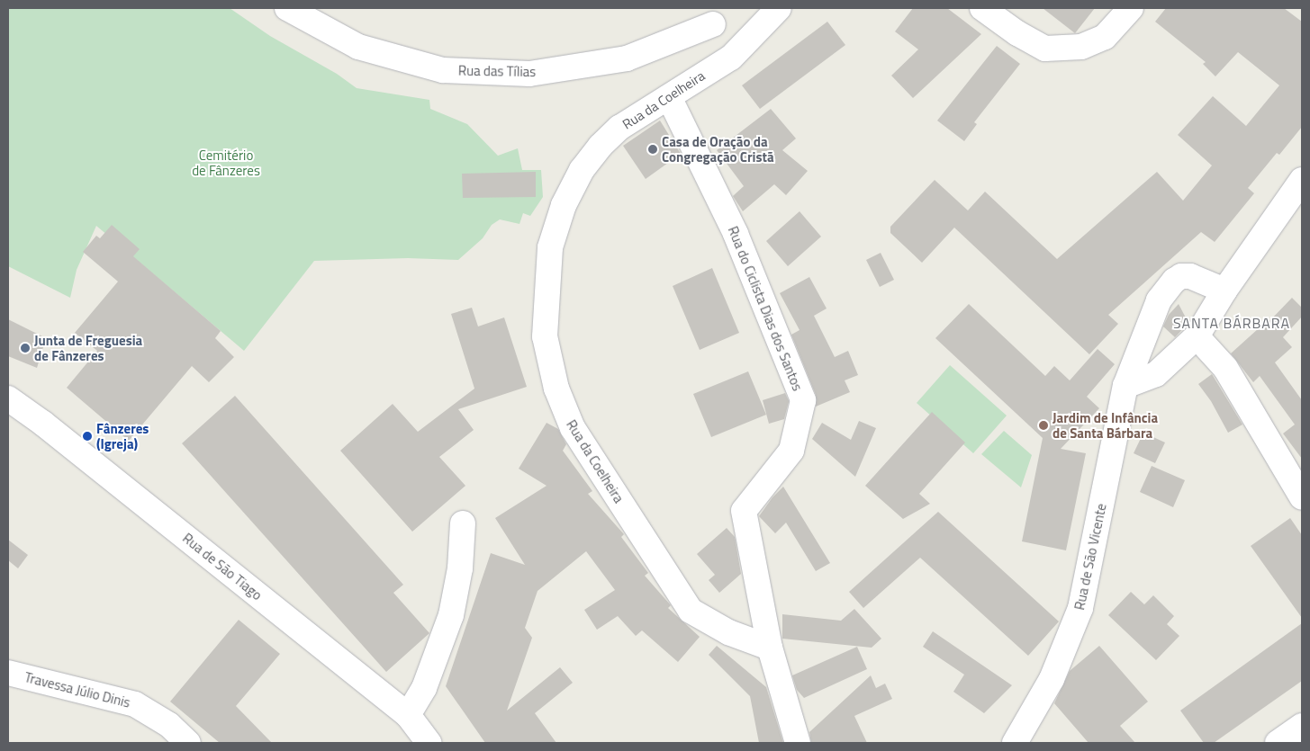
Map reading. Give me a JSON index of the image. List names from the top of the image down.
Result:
{
  "streets": {
    "street": [
      "Rua das Tílias",
      "Rua da Coelheira",
      "Rua do Ciclista Dias dos Santos",
      "Rua de São Vicente",
      "Rua de São Tiago",
      "Travessa Júlio Dinis"
    ]
  },
  "crossings": [
    ["Rua da Coelheira", "Rua do Ciclista Dias dos Santos"]
  ],
  "districts": ["SANTA BÁRBARA"],
  "parks": ["Cemitério de Fânzeres"],
  "places": [
    "Casa de Oração da Congregação Cristã",
    "Junta de Freguesia de Fânzeres",
    "Jardim de Infância de Santa Bárbara",
    "Fânzeres (Igreja)"
  ]
}
